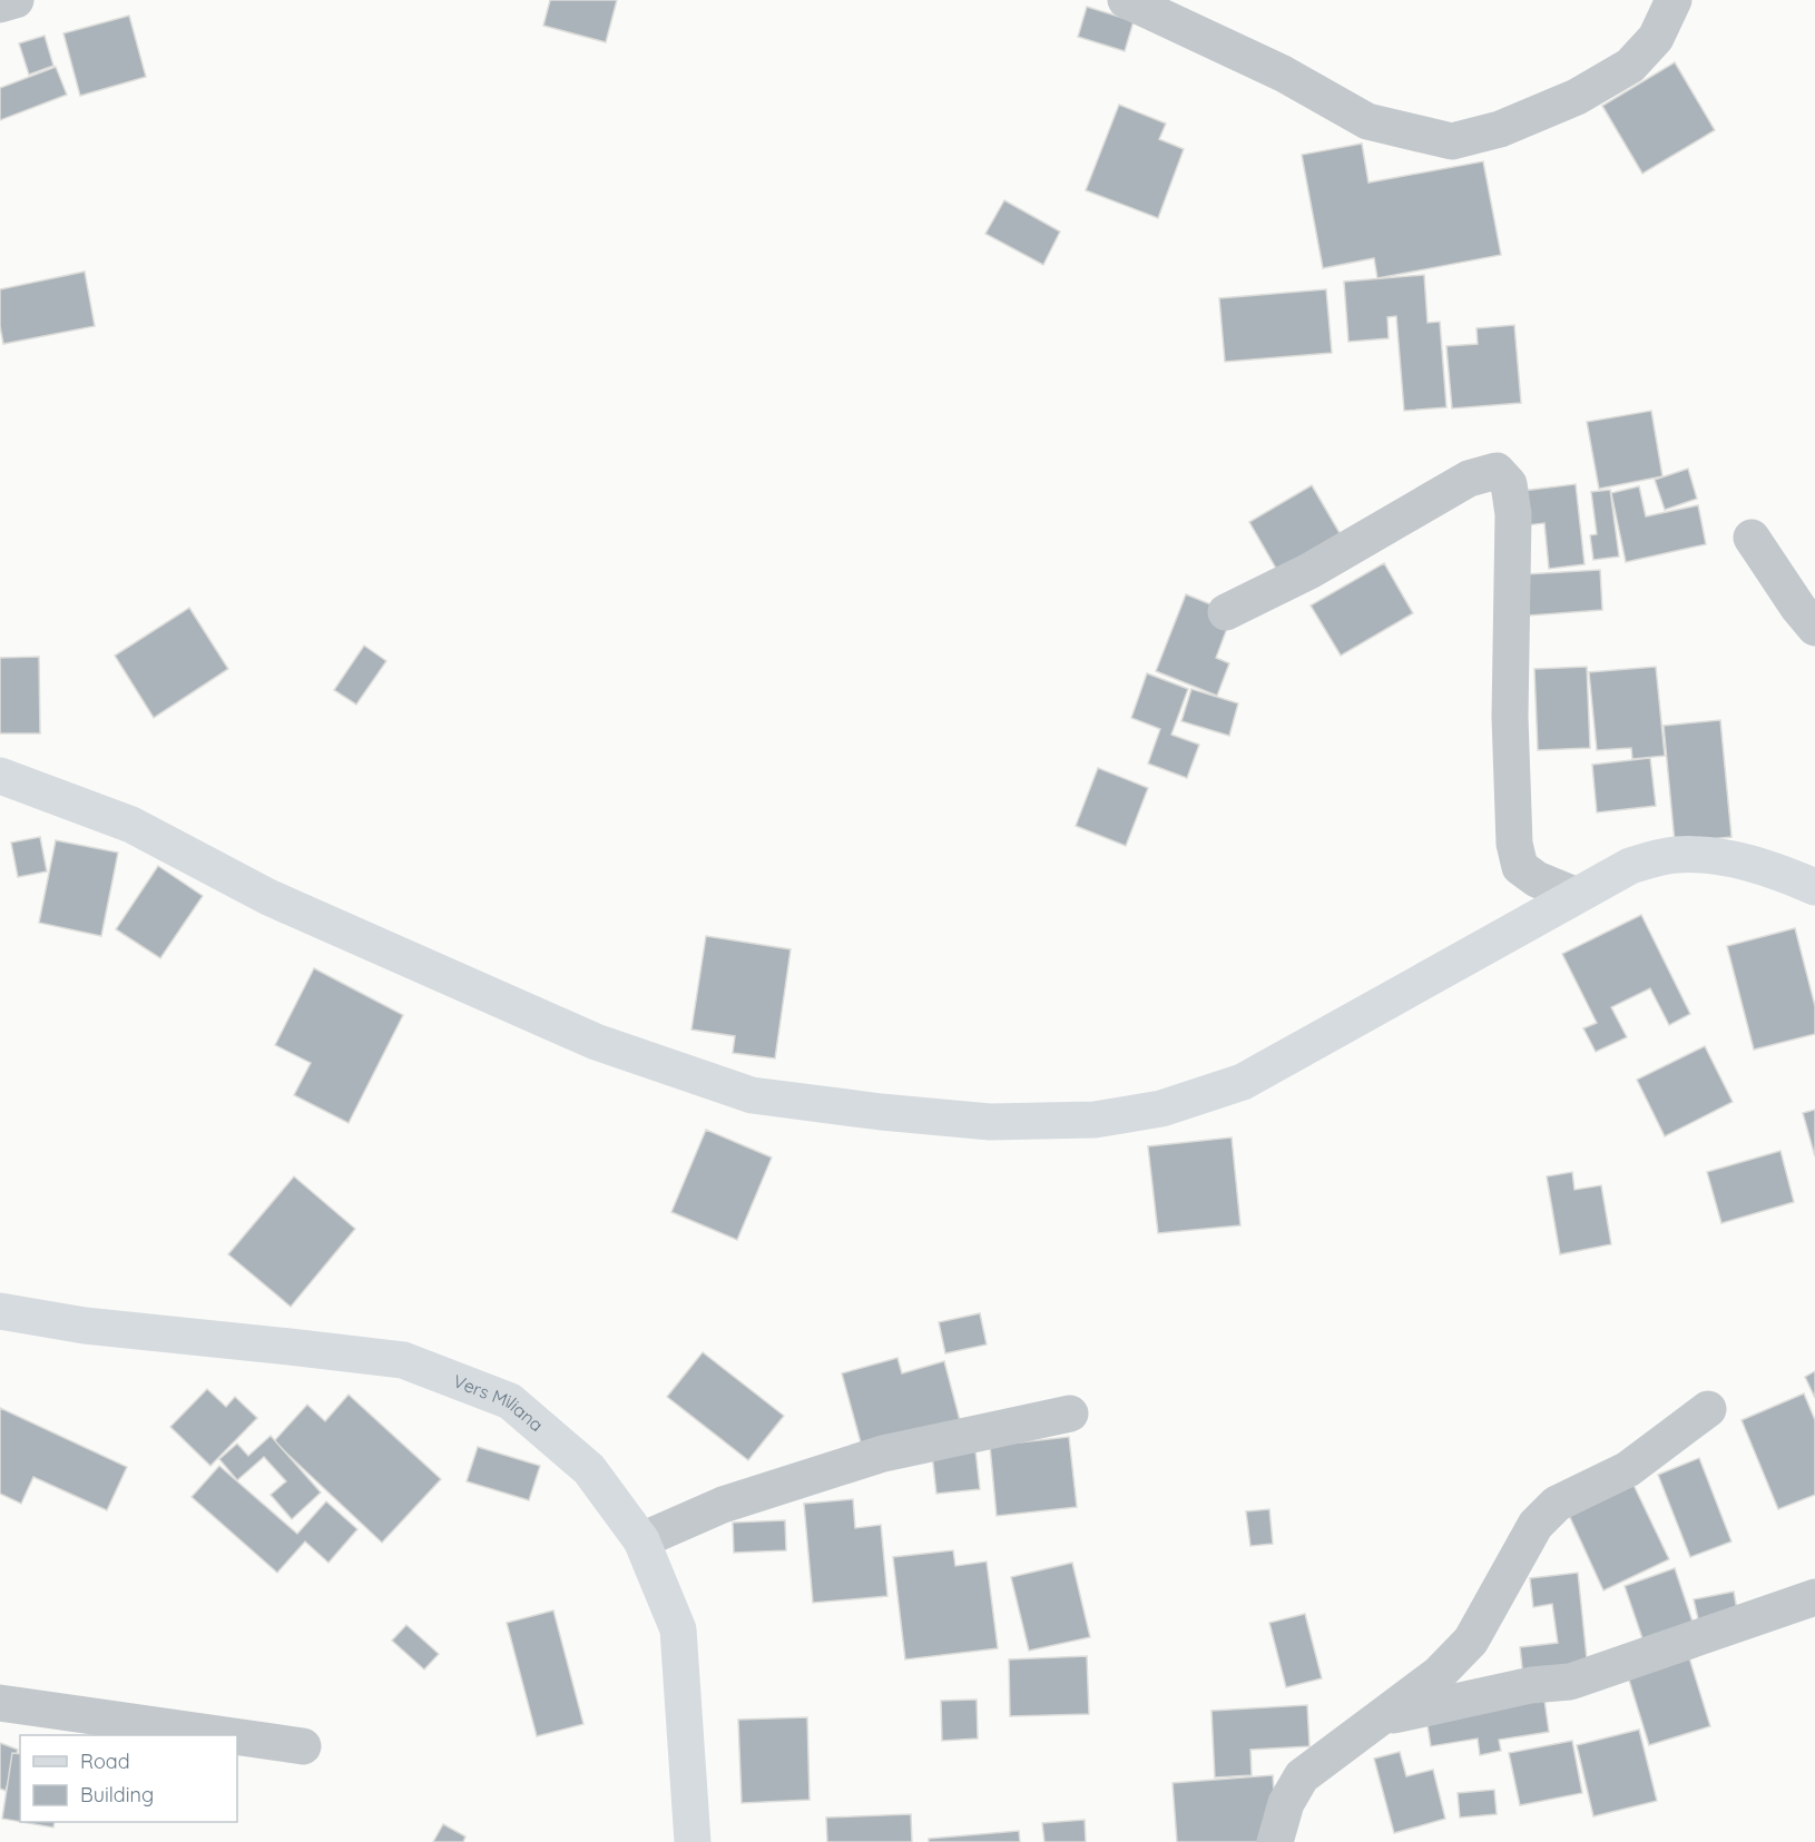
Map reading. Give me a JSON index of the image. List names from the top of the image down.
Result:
{
  "streets": {
    "main road": ["Vers Miliana"]
  },
  "legend": ["Road", "Building"]
}
